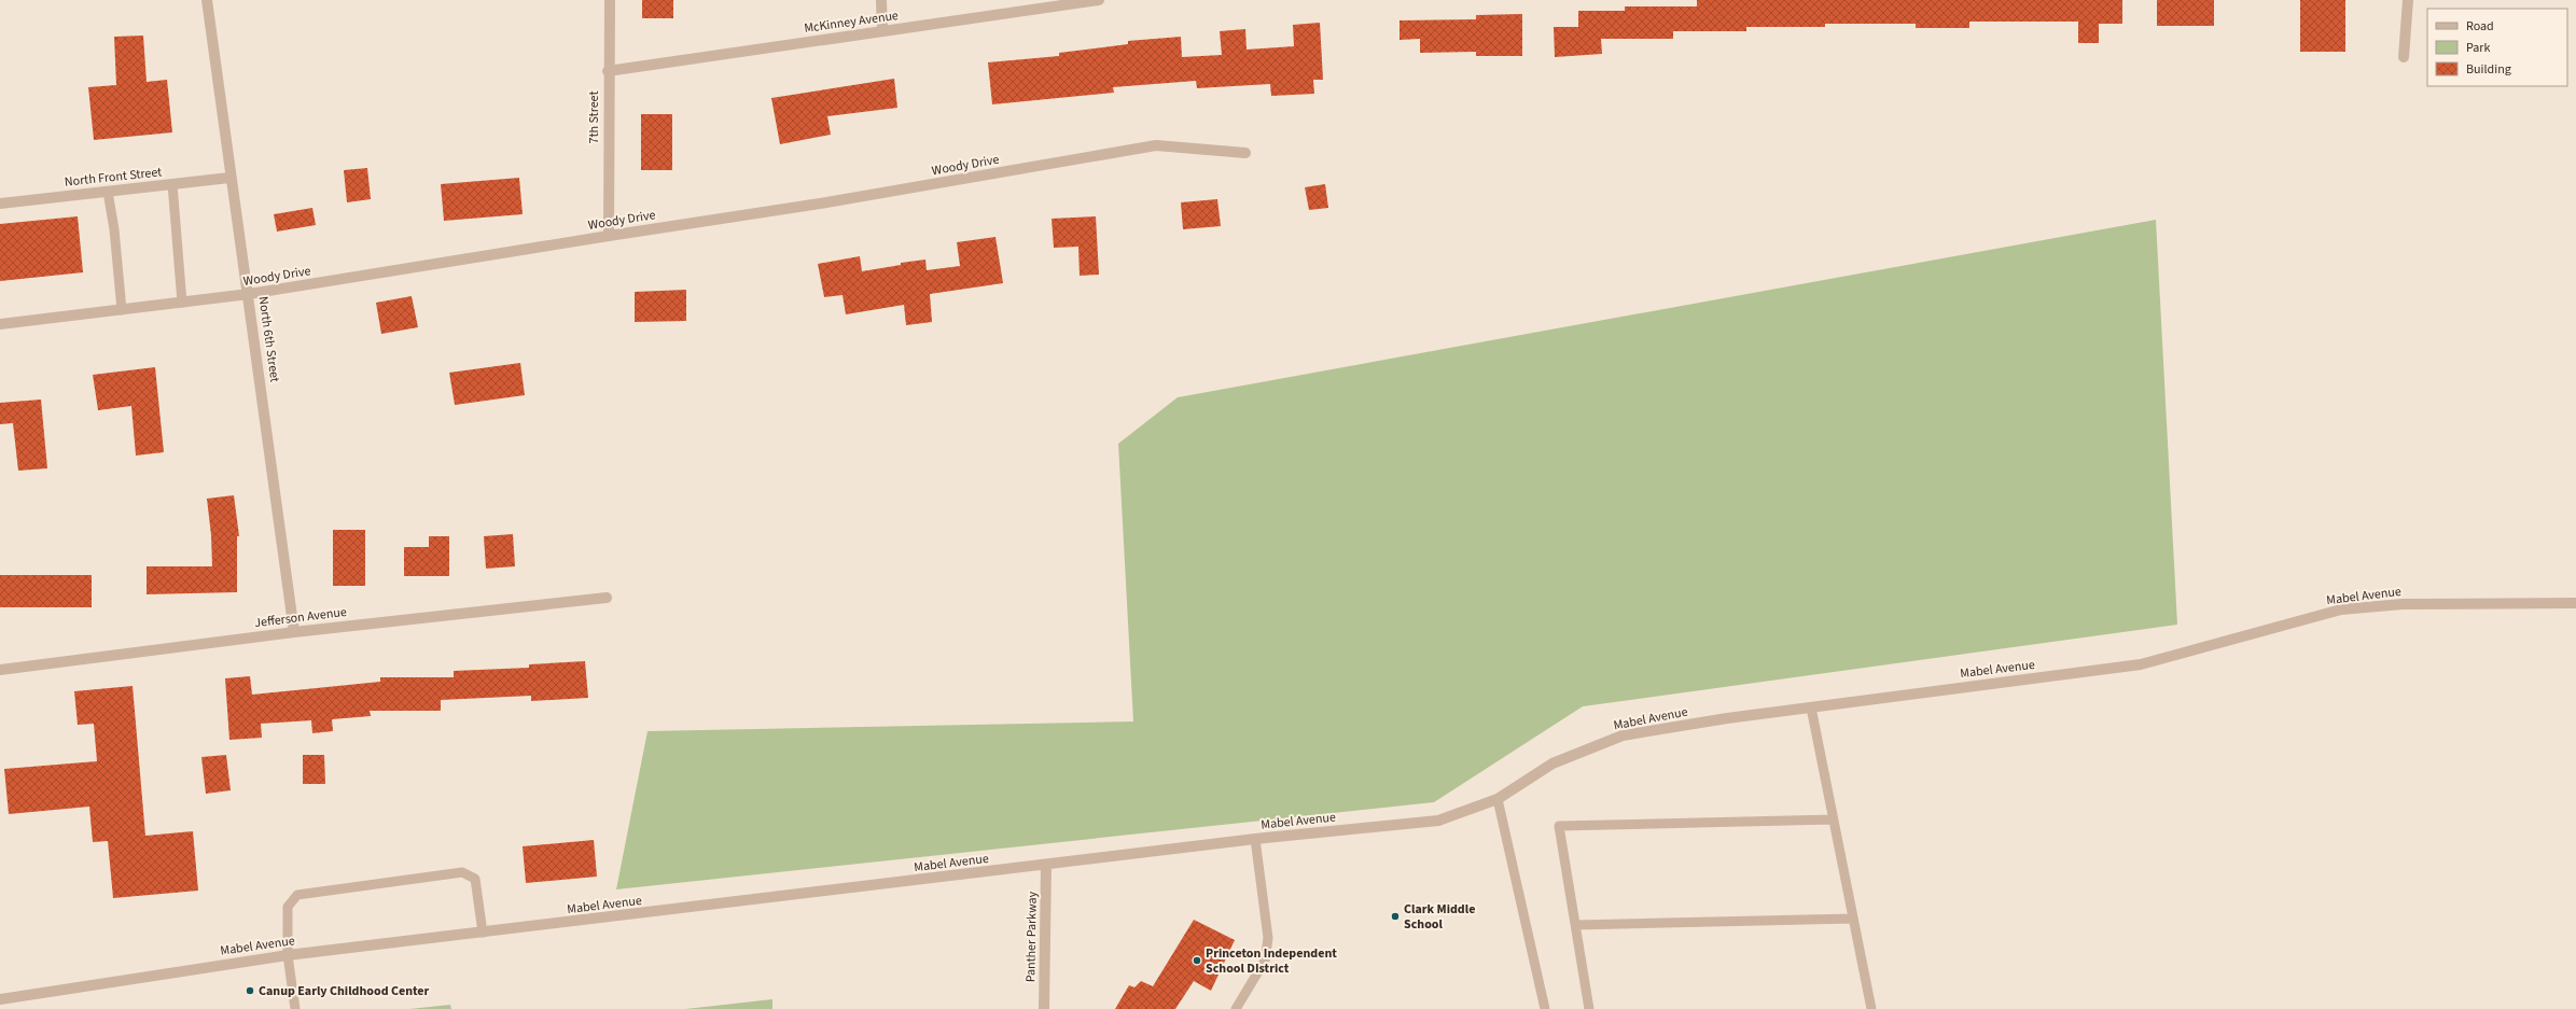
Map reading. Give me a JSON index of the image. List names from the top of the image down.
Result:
{
  "streets": {
    "street": [
      "McKinney Avenue",
      "7th Street",
      "Woody Drive",
      "North Front Street",
      "North 6th Street",
      "Mabel Avenue",
      "Jefferson Avenue",
      "Panther Parkway"
    ]
  },
  "crossings": [
    ["McKinney Avenue", "7th Street"],
    ["7th Street", "Woody Drive"],
    ["Woody Drive", "North 6th Street"],
    ["North Front Street", "North 6th Street"],
    ["North 6th Street", "Jefferson Avenue"],
    ["Mabel Avenue", "Panther Parkway"]
  ],
  "places": ["Clark Middle School", "Princeton Independent School DIstrict", "Canup Early Childhood Center"],
  "legend": ["Road", "Park", "Building"]
}
